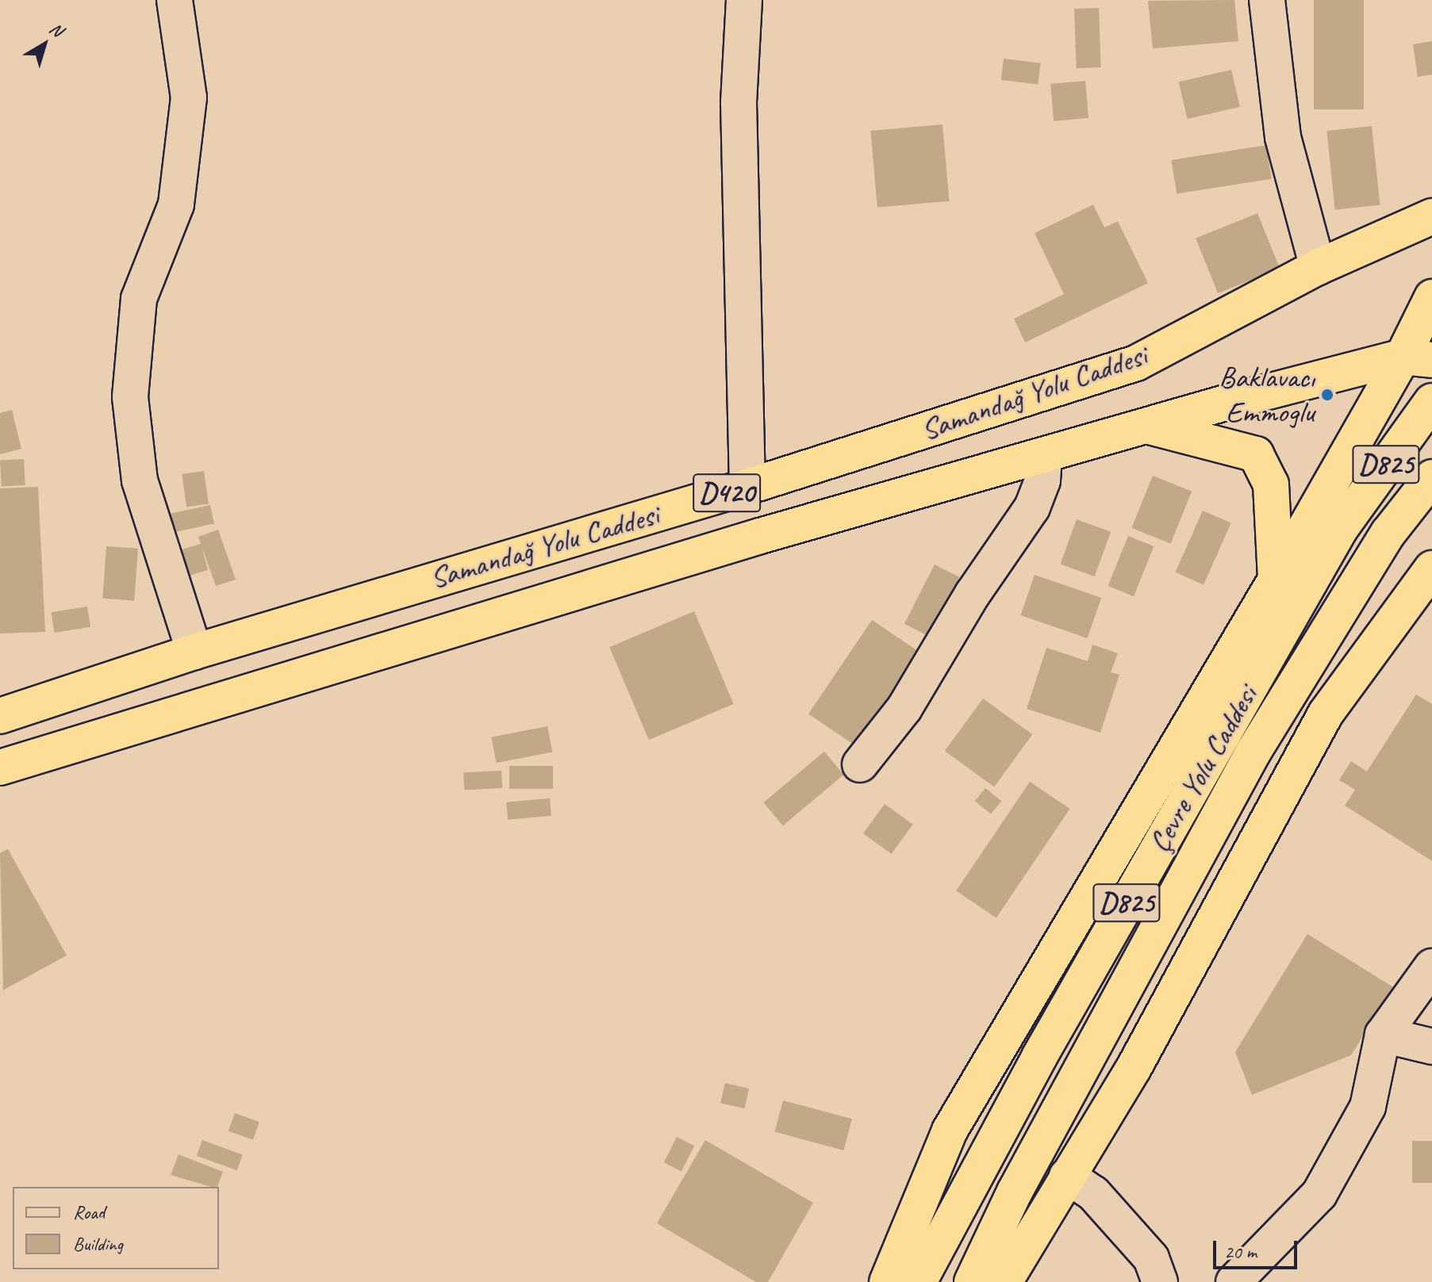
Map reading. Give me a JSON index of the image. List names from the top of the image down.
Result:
{
  "streets": {
    "highway": [
      "Samandağ Yolu Caddesi",
      "D825",
      "D420",
      "Çevre Yolu Caddesi"
    ]
  },
  "places": ["Baklavacı Emmoglu"],
  "legend": ["Road", "Building"],
  "scale_bar": "20 m",
  "north": "top right"
}
